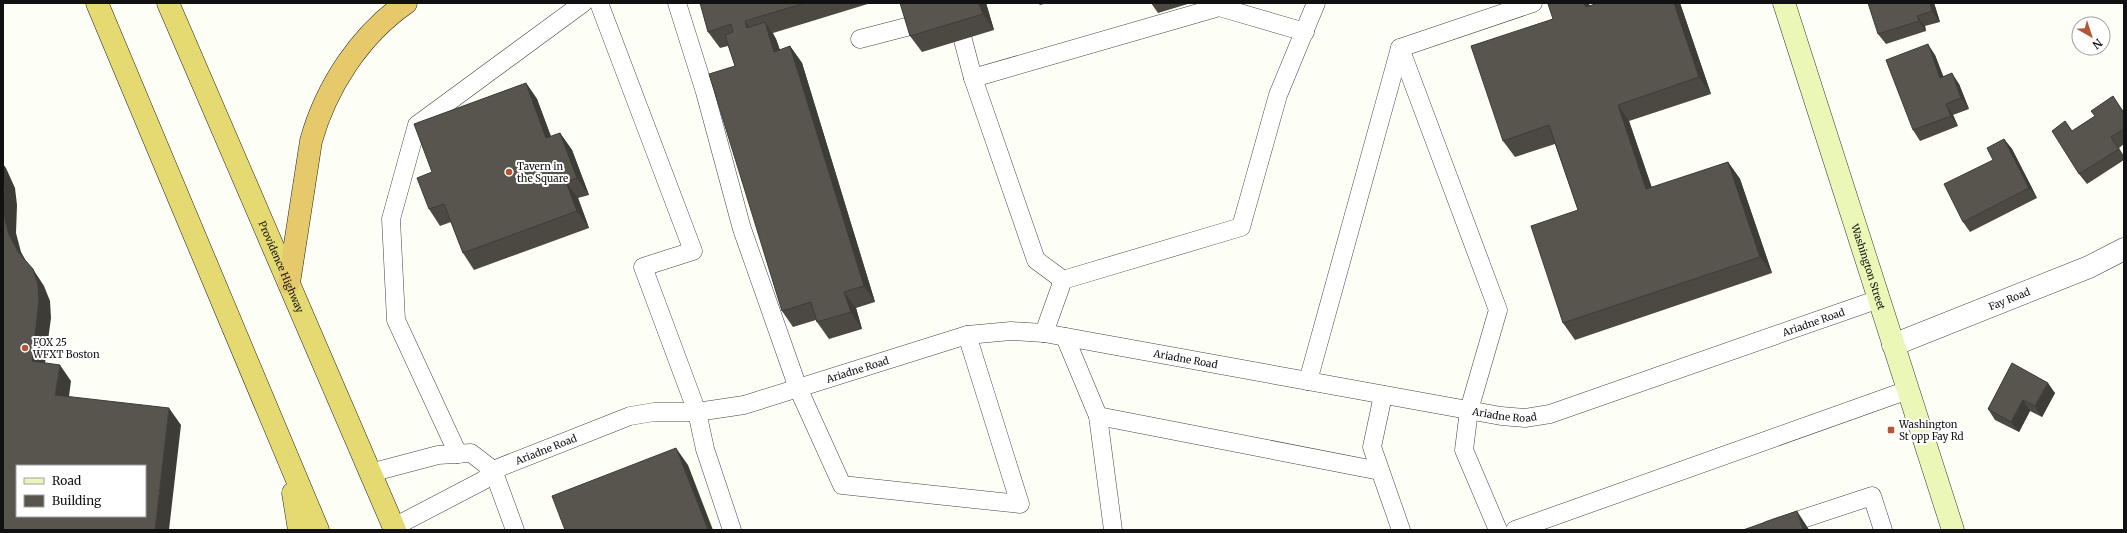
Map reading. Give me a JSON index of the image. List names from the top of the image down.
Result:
{
  "streets": {
    "highway": ["Providence Highway"],
    "main road": ["Washington Street"],
    "street": ["Fay Road"],
    "lane": ["Ariadne Road"]
  },
  "crossings": [
    ["Providence Highway", "Ariadne Road"],
    ["Washington Street", "Fay Road"],
    ["Washington Street", "Ariadne Road"]
  ],
  "places": {
    "other": ["Tavern in the Square", "FOX 25 WFXT Boston"],
    "transit": ["Washington St opp Fay Rd"]
  },
  "legend": ["Road", "Building"],
  "north": "bottom right"
}
